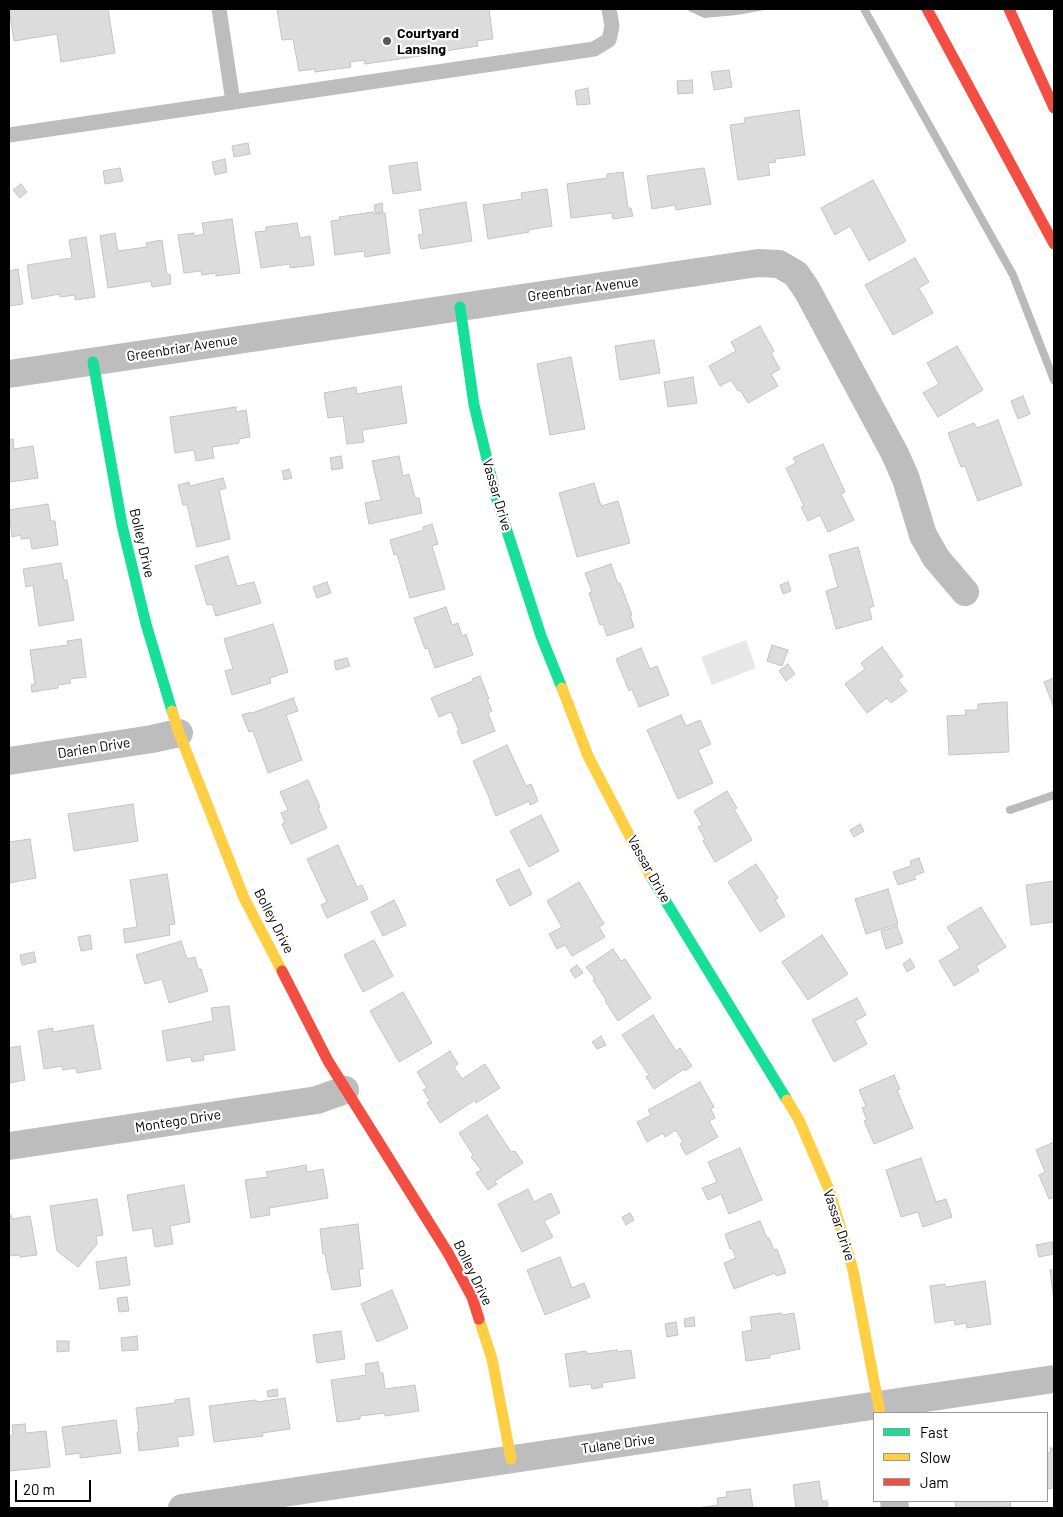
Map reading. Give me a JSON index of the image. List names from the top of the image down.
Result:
{
  "streets": {
    "main road": ["Vassar Drive", "Bolley Drive"],
    "street": [
      "Greenbriar Avenue",
      "Darien Drive",
      "Montego Drive",
      "Tulane Drive"
    ]
  },
  "crossings": [
    ["Greenbriar Avenue", "Vassar Drive"],
    ["Greenbriar Avenue", "Bolley Drive"],
    ["Vassar Drive", "Tulane Drive"],
    ["Bolley Drive", "Darien Drive"],
    ["Bolley Drive", "Montego Drive"],
    ["Bolley Drive", "Tulane Drive"]
  ],
  "places": ["Courtyard Lansing"],
  "legend": ["Fast", "Slow", "Jam"],
  "scale_bar": "20 m"
}
